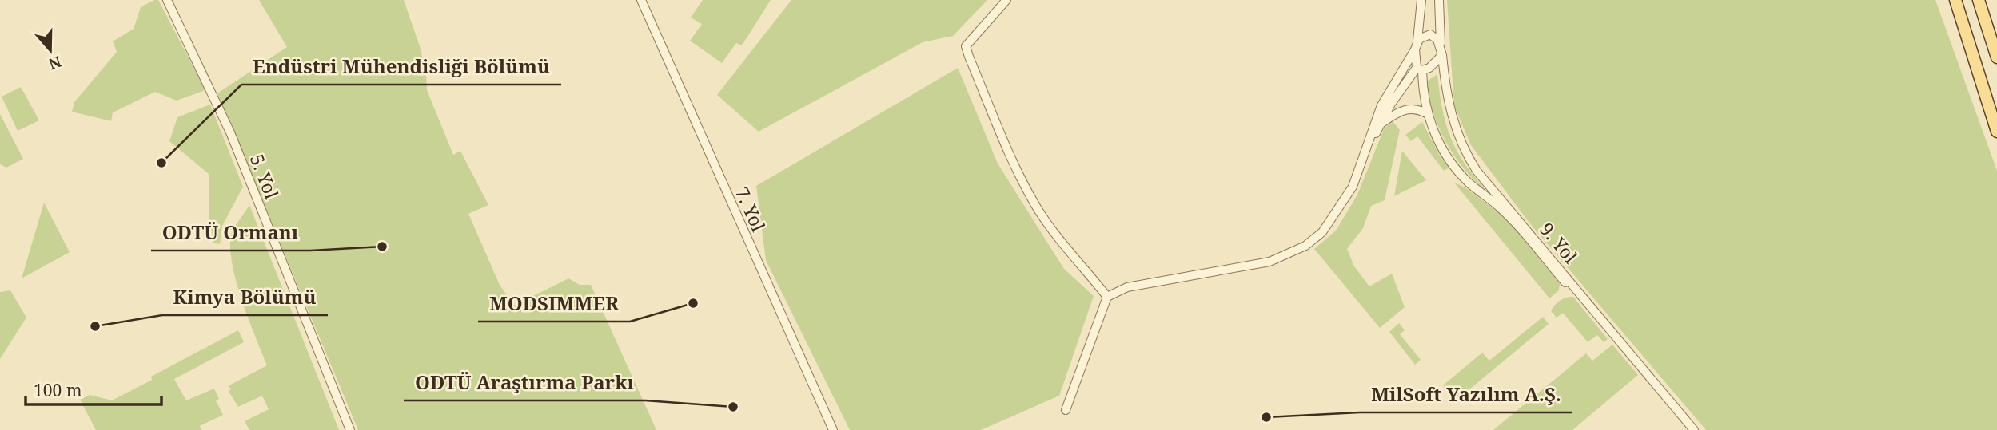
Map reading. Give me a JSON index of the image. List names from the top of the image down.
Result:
{
  "streets": {
    "street": ["5. Yol", "7. Yol", "9. Yol"]
  },
  "places": [
    "Endüstri Mühendisliği Bölümü",
    "ODTÜ Ormanı",
    "MODSIMMER",
    "Kimya Bölümü",
    "ODTÜ Araştırma Parkı",
    "MilSoft Yazılım A.Ş."
  ],
  "scale_bar": "100 m",
  "north": "bottom"
}
